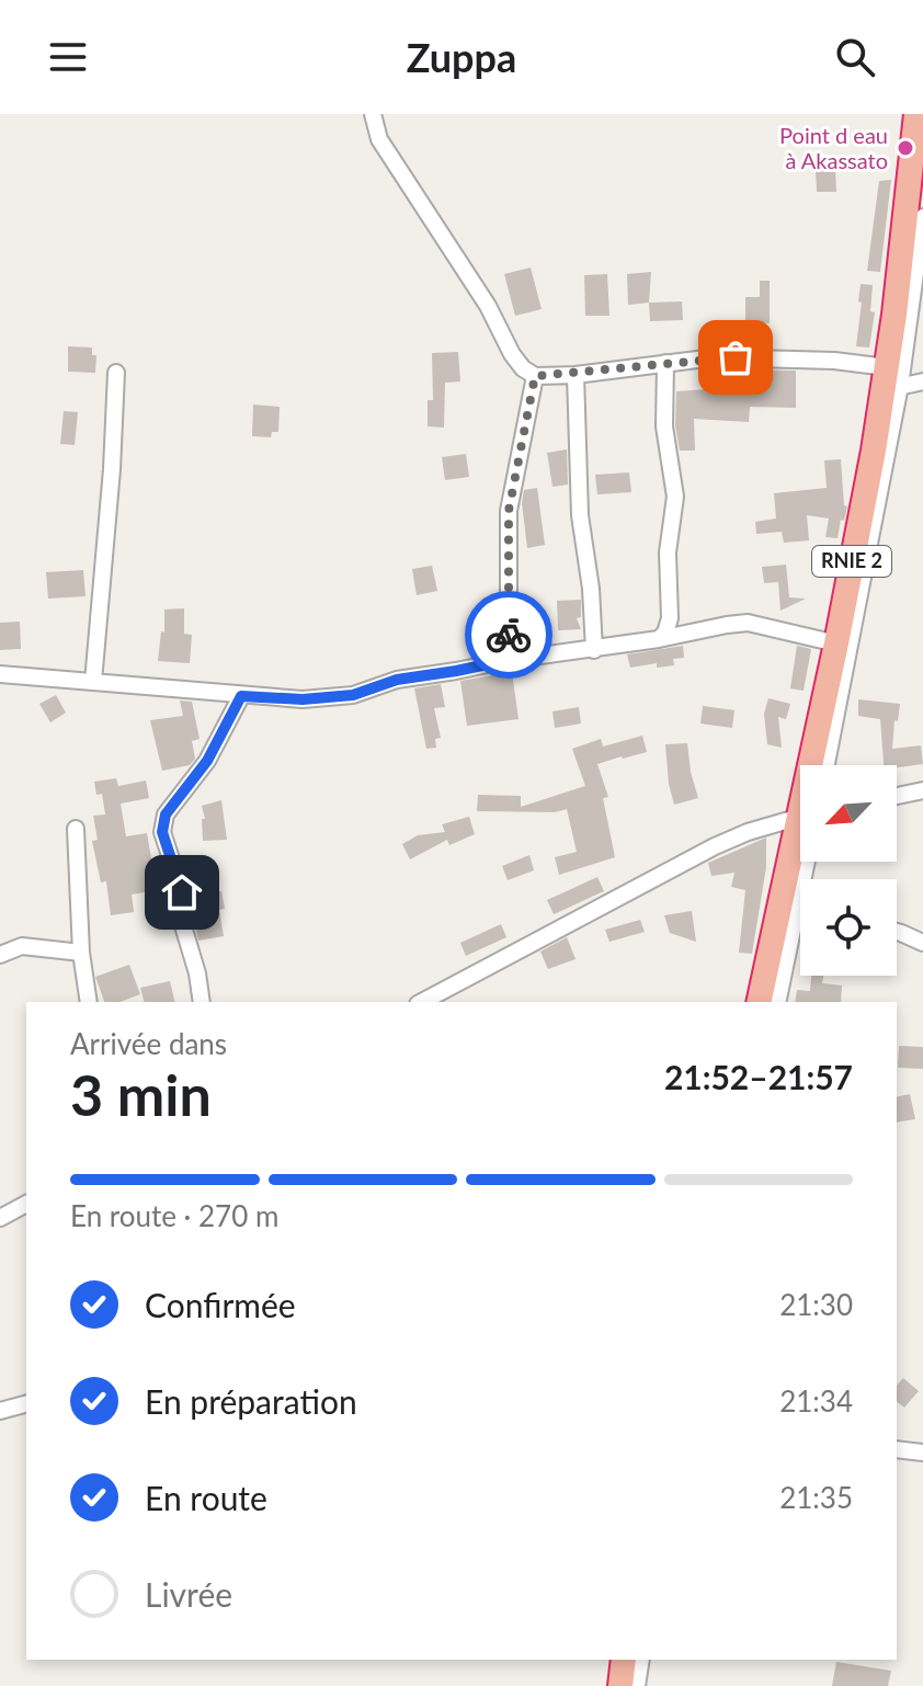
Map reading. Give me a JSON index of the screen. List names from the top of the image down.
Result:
{
  "streets": {
    "highway": ["RNIE 2"]
  },
  "places": ["Point d eau à Akassato"],
  "north": "bottom left",
  "page": {
    "header": "Zuppa",
    "heading": ["3 min", "Arrivée dans", "21:52–21:57"],
    "bar": "En route · 270 m",
    "list": [
      ["Confirmée", "21:30"],
      ["En préparation", "21:34"],
      ["En route", "21:35"],
      "Livrée"
    ]
  }
}
